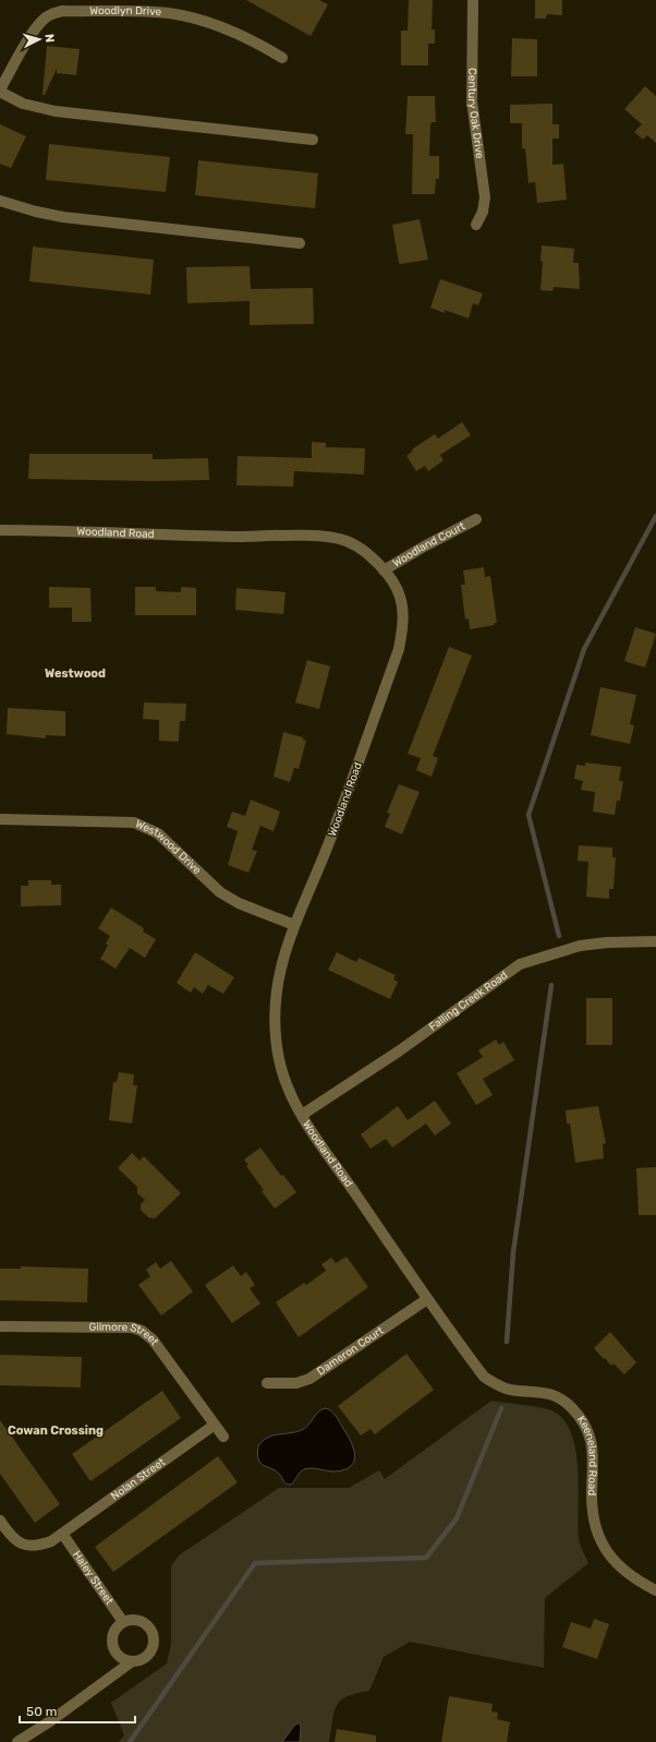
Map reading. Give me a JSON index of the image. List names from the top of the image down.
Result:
{
  "streets": {
    "street": [
      "Woodlyn Drive",
      "Century Oak Drive",
      "Woodland Road",
      "Woodland Court",
      "Westwood Drive",
      "Falling Creek Road",
      "Gilmore Street",
      "Dameron Court",
      "Keeneland Road",
      "Nolan Street",
      "Haley Street"
    ]
  },
  "crossings": [
    ["Woodland Road", "Woodland Court"],
    ["Woodland Road", "Westwood Drive"],
    ["Woodland Road", "Falling Creek Road"],
    ["Woodland Road", "Dameron Court"],
    ["Woodland Road", "Keeneland Road"],
    ["Gilmore Street", "Nolan Street"],
    ["Nolan Street", "Haley Street"]
  ],
  "districts": ["Westwood", "Cowan Crossing"],
  "scale_bar": "50 m",
  "north": "right"
}
